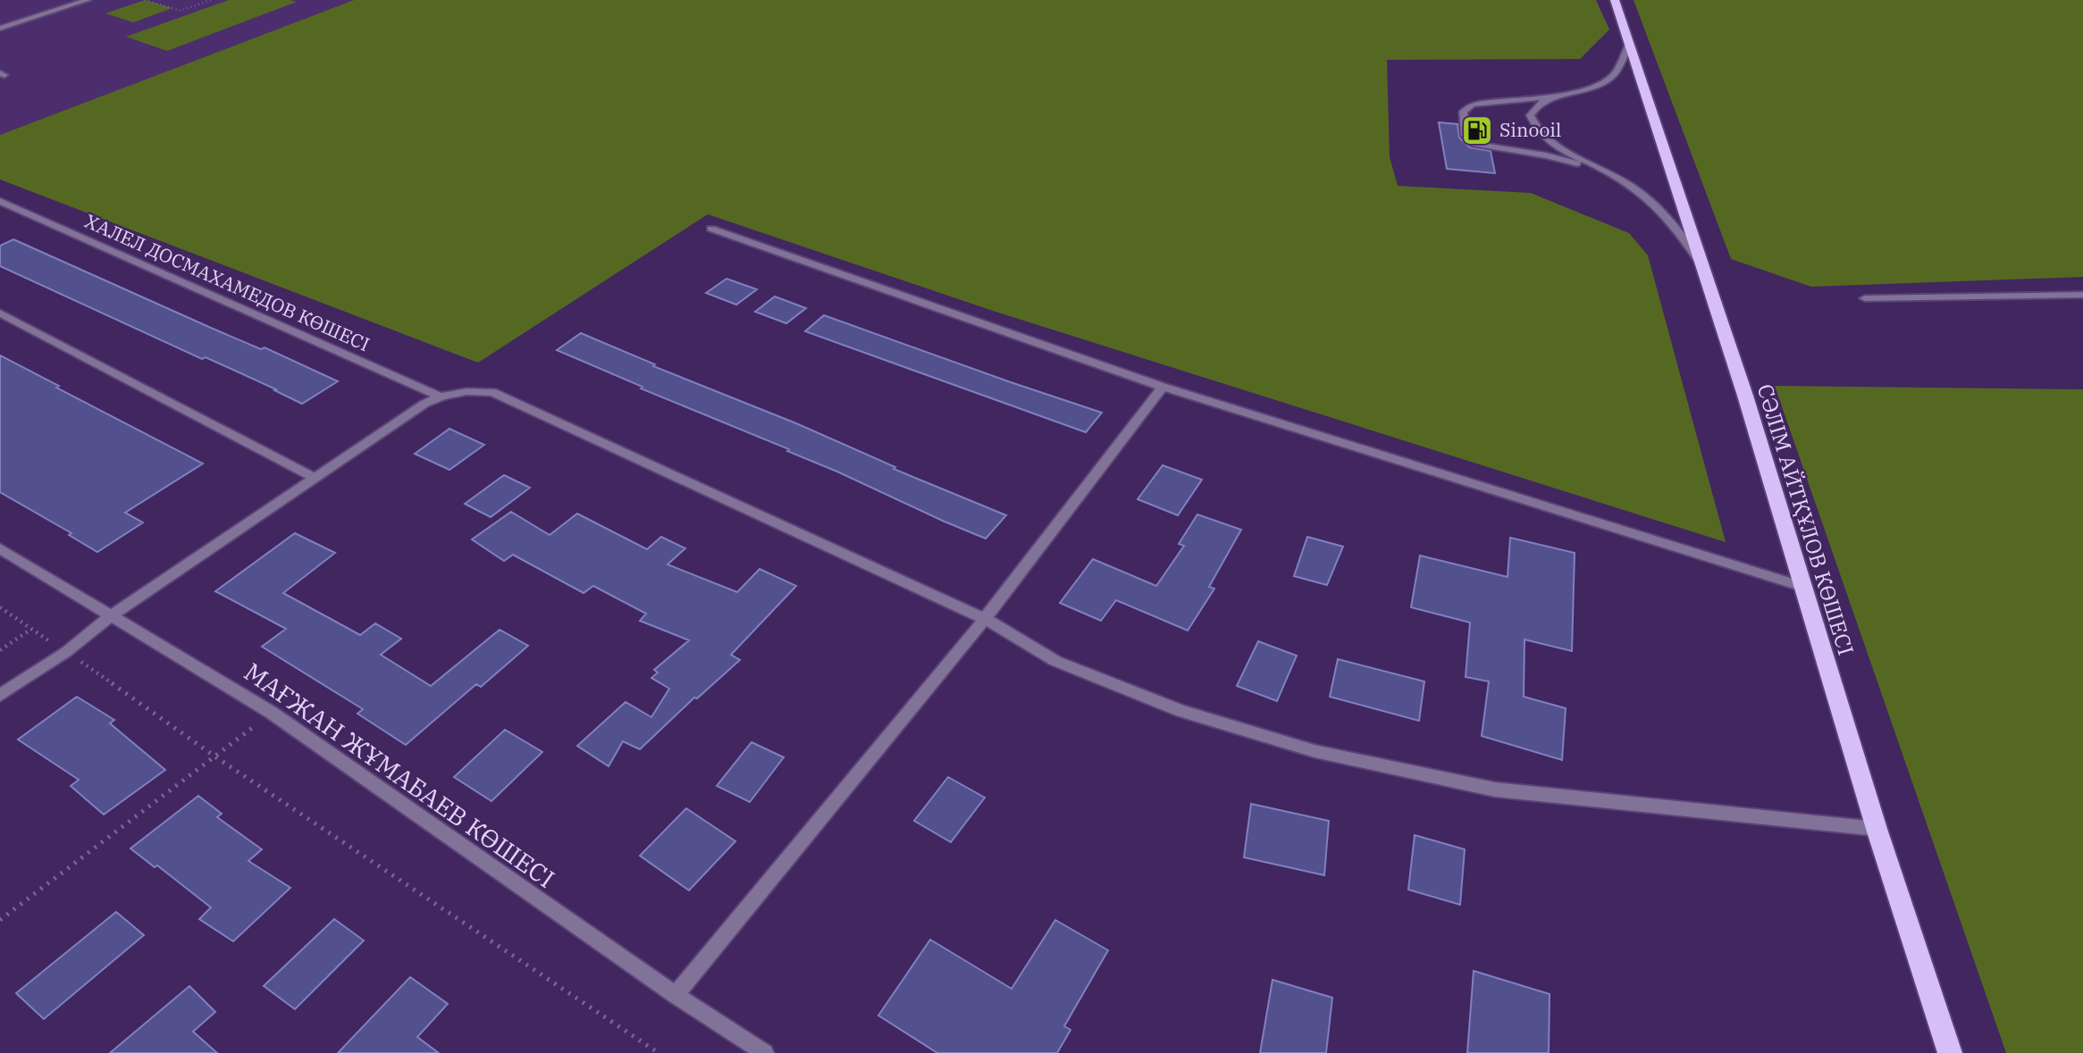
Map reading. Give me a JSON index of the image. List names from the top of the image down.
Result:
{
  "streets": {
    "highway": ["СӘЛІМ АЙТҚҰЛОВ КӨШЕСІ"],
    "street": ["ХАЛЕЛ ДОСМАХАМЕДОВ КӨШЕСІ", "МАҒЖАН ЖҰМАБАЕВ КӨШЕСІ"]
  },
  "places": {
    "fuel station": ["Sinooil"]
  }
}
